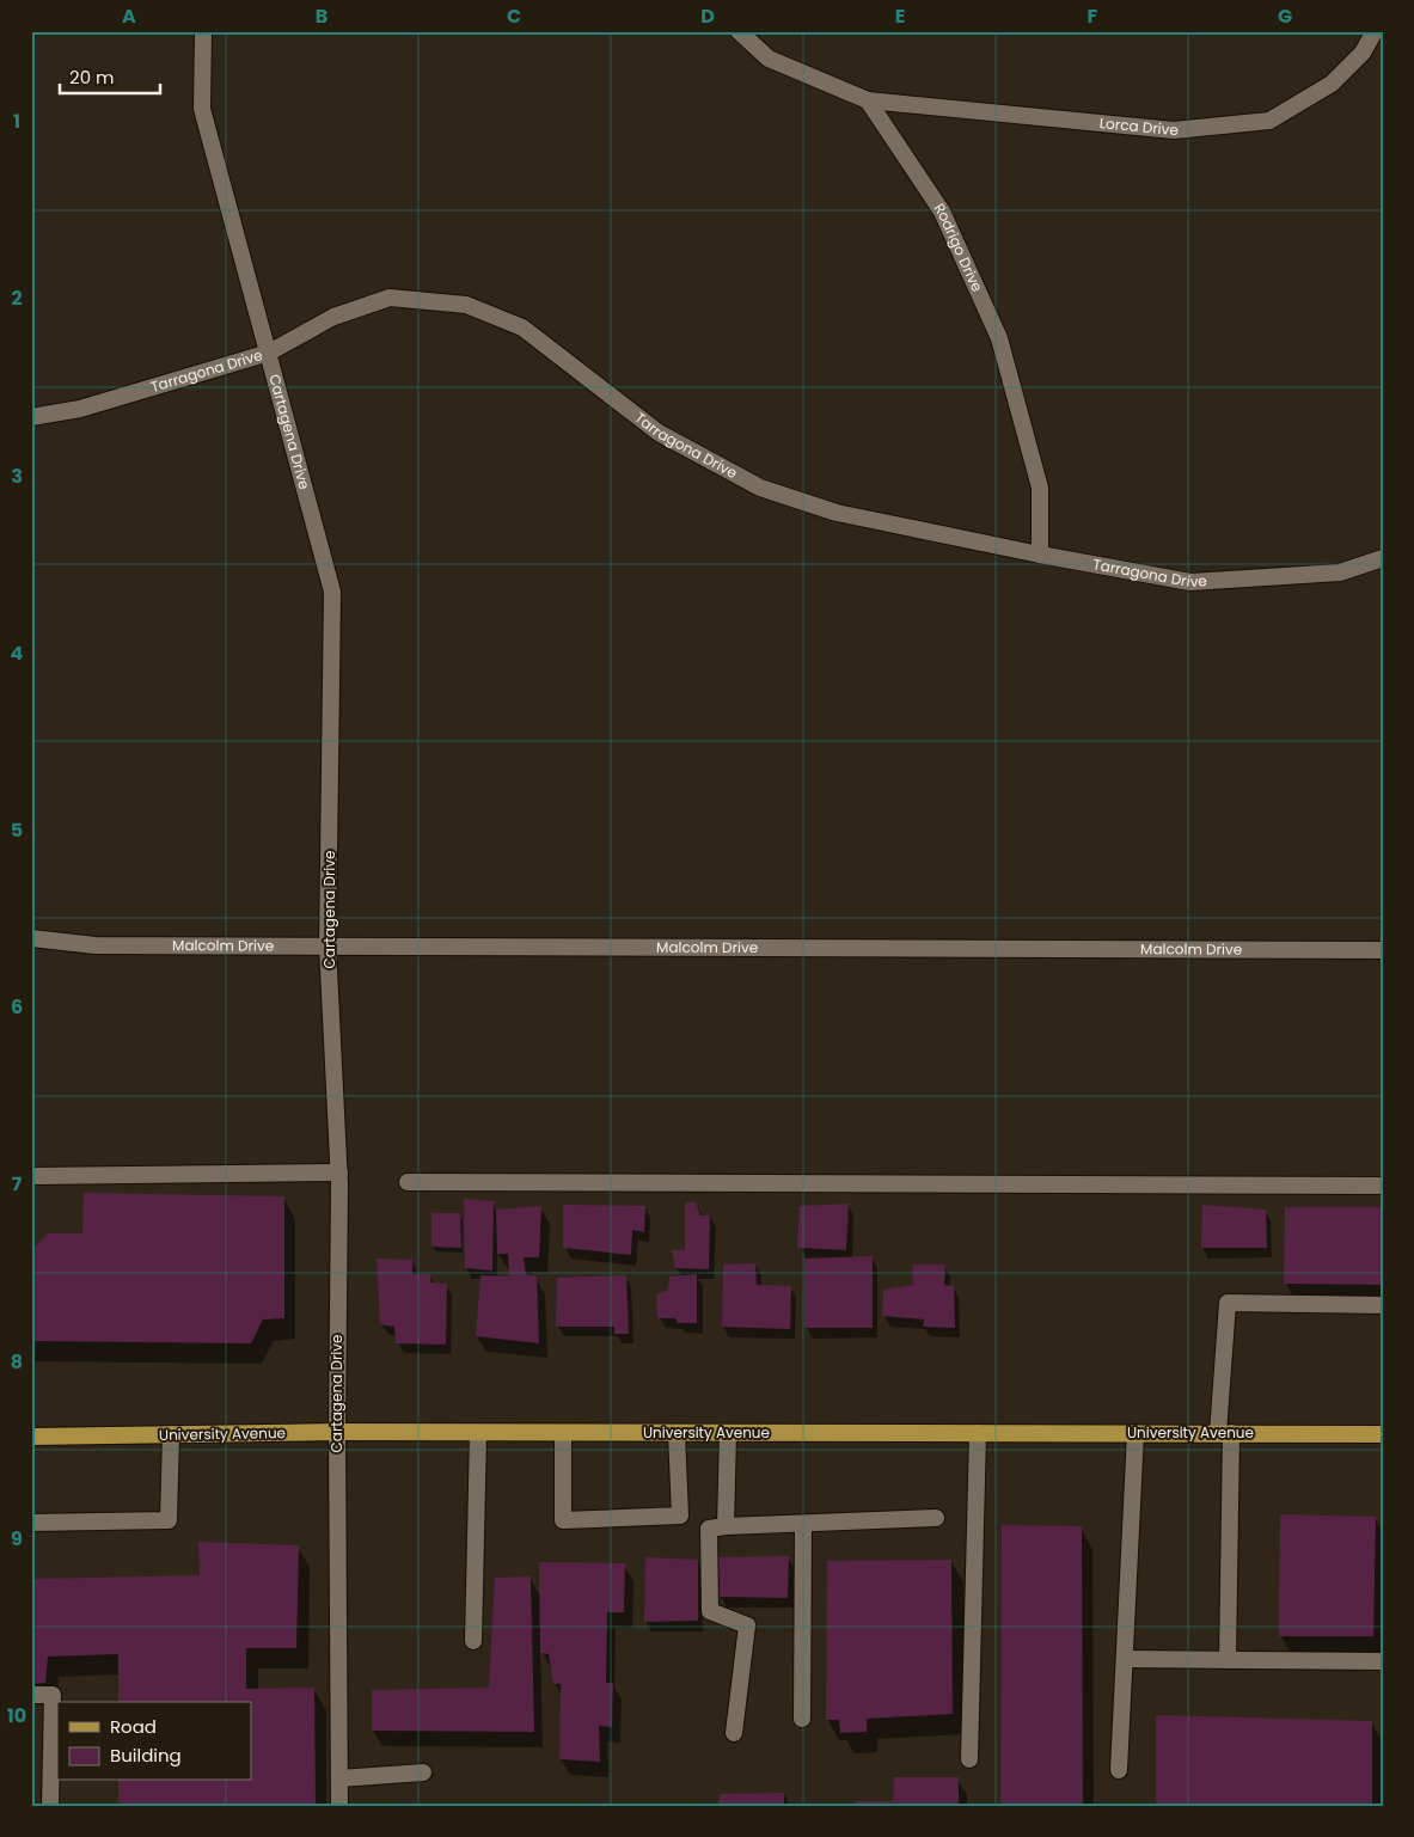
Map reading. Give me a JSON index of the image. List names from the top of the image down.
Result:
{
  "streets": {
    "main road": ["University Avenue"],
    "street": [
      "Lorca Drive",
      "Rodrigo Drive",
      "Tarragona Drive",
      "Cartagena Drive",
      "Malcolm Drive"
    ]
  },
  "crossings": [
    ["Lorca Drive", "Rodrigo Drive"],
    ["Rodrigo Drive", "Tarragona Drive"],
    ["Tarragona Drive", "Cartagena Drive"],
    ["Cartagena Drive", "Malcolm Drive"],
    ["Cartagena Drive", "University Avenue"]
  ],
  "legend": ["Road", "Building"],
  "scale_bar": "20 m",
  "grid": {
    "columns": [
      "A",
      "B",
      "C",
      "D",
      "E",
      "F",
      "G"
    ],
    "rows": [
      "1",
      "2",
      "3",
      "4",
      "5",
      "6",
      "7",
      "8",
      "9",
      "10"
    ]
  }
}
